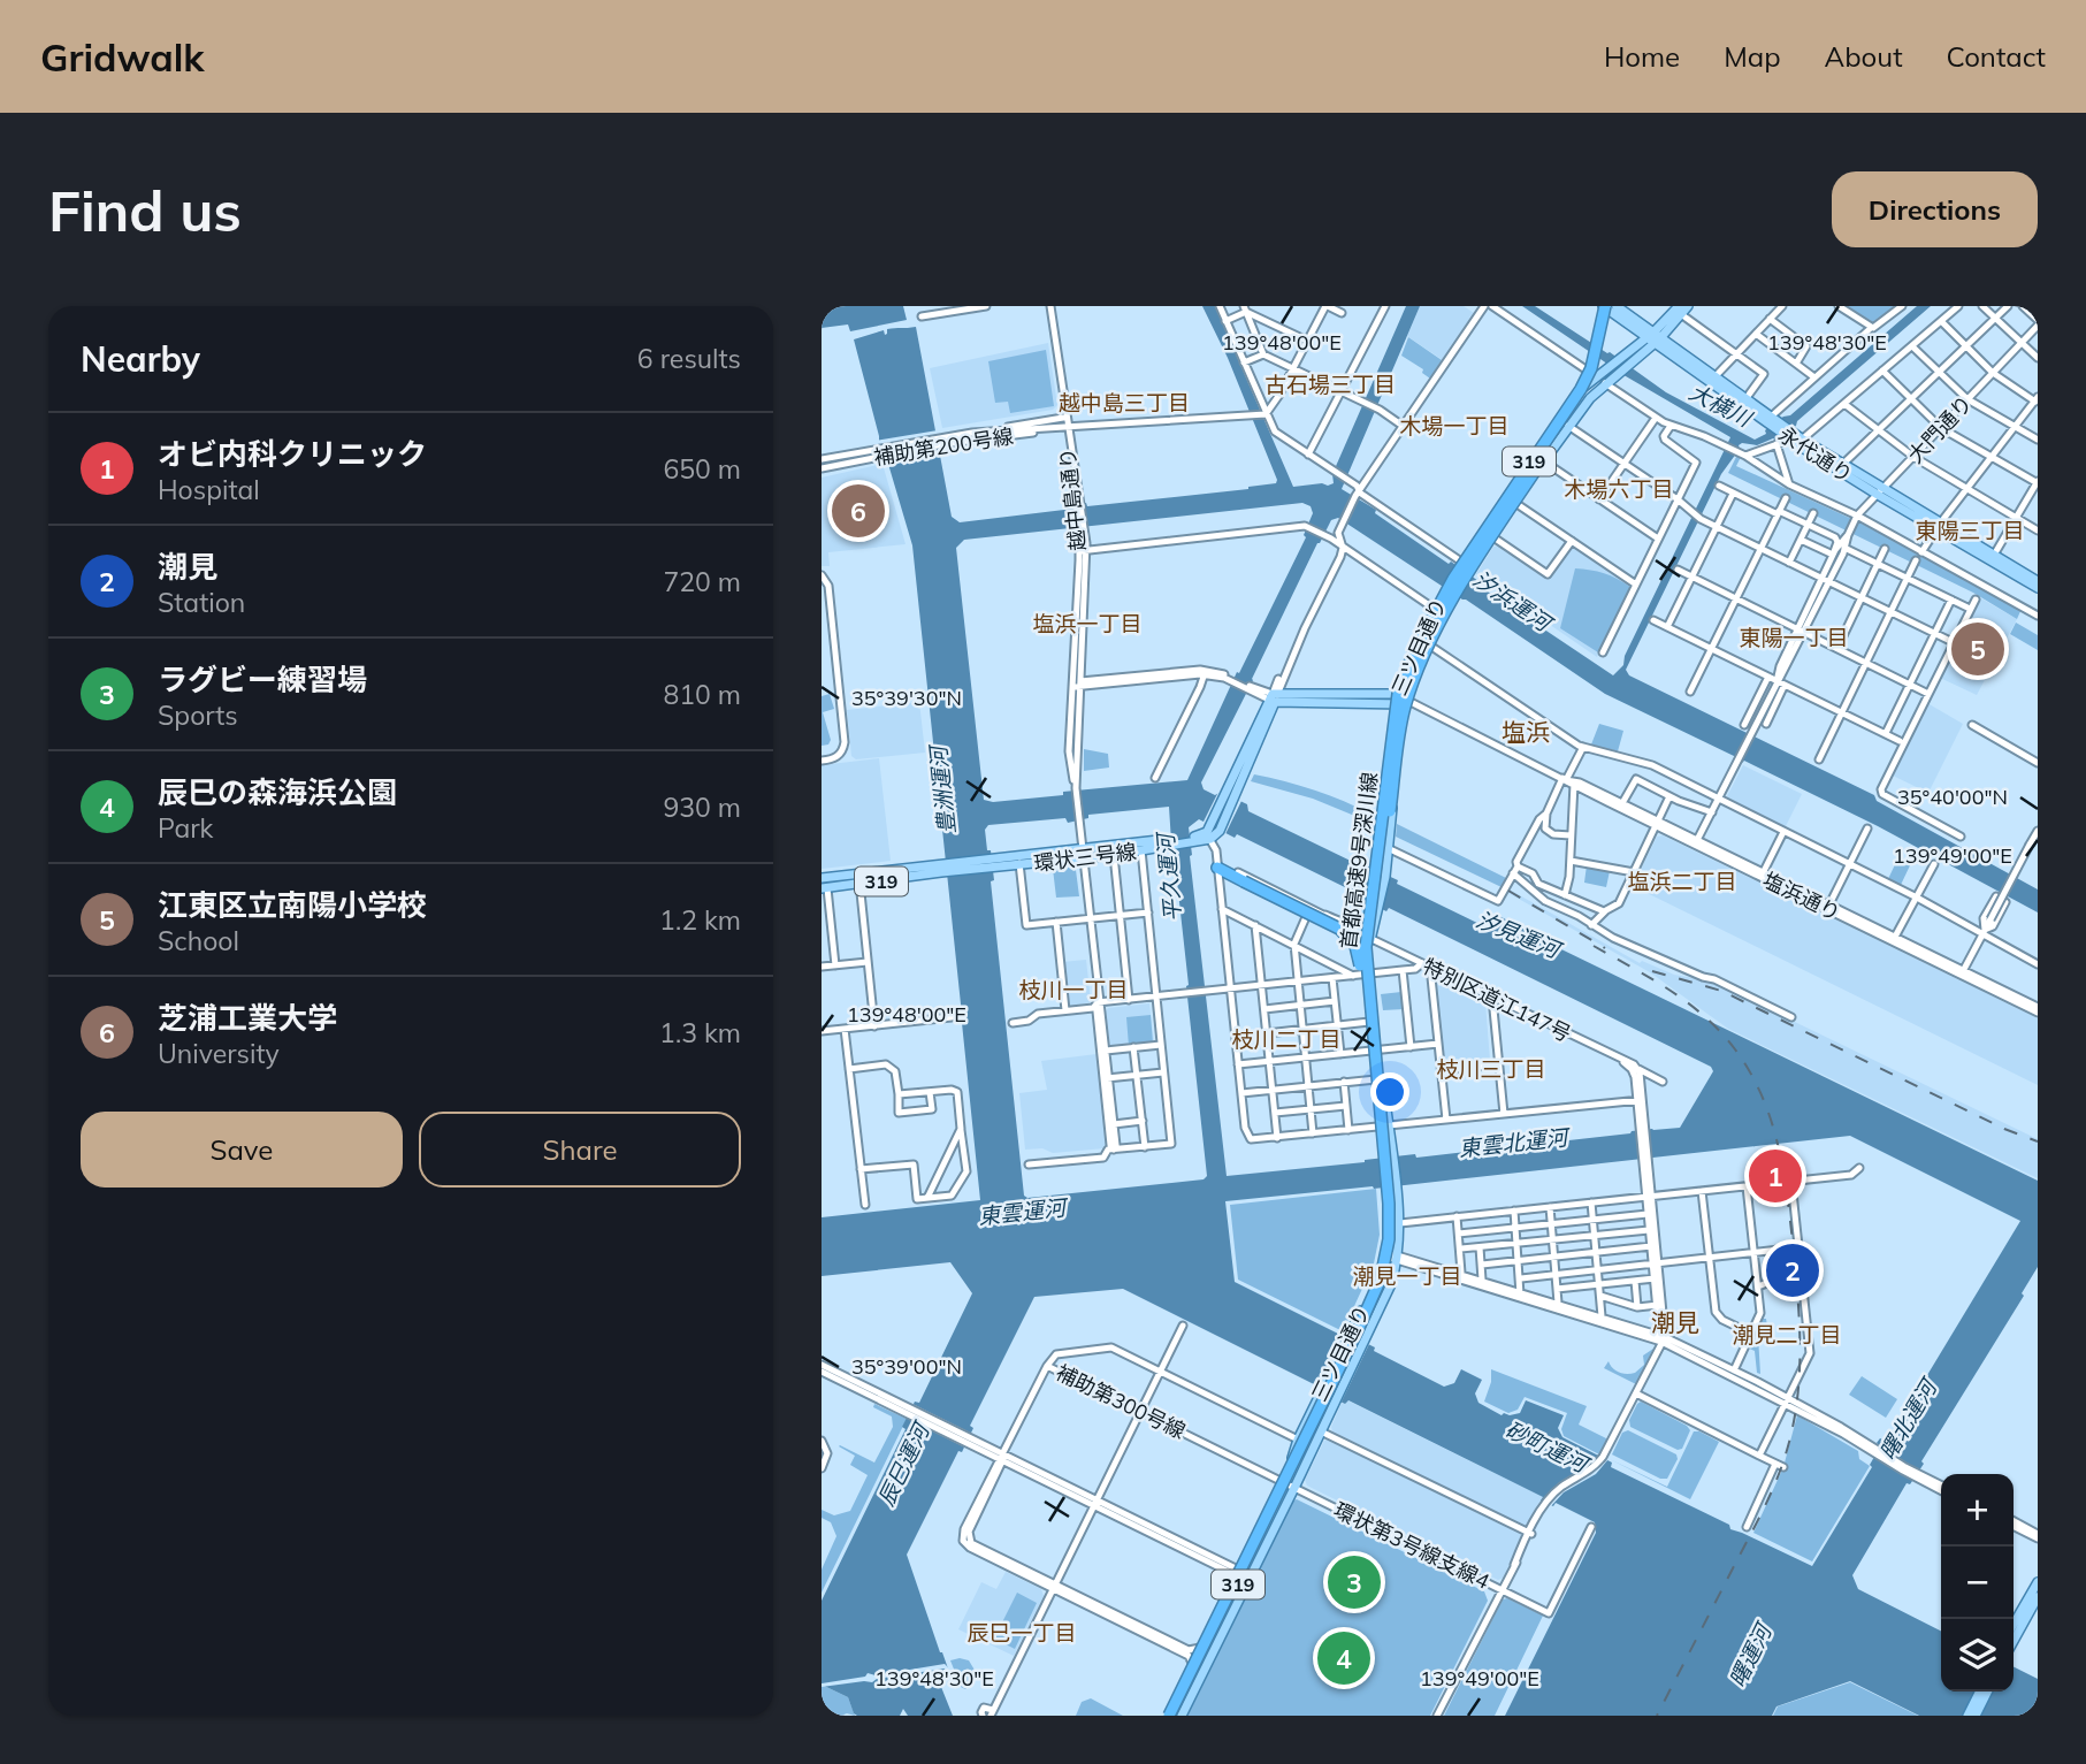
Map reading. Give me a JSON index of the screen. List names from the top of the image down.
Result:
{
  "streets": {
    "highway": ["首都高速9号深川線"],
    "main road": [
      "永代通り",
      "319",
      "三ツ目通り",
      "環状三号線"
    ],
    "street": [
      "大門通り",
      "補助第200号線",
      "越中島通り",
      "塩浜通り",
      "特別区道江147号",
      "補助第300号線",
      "環状第3号線支線4"
    ]
  },
  "crossings": [
    ["大門通り", "永代通り"],
    ["補助第200号線", "越中島通り"],
    ["永代通り", "三ツ目通り"],
    ["永代通り", "首都高速9号深川線"],
    ["越中島通り", "環状三号線"],
    ["三ツ目通り", "首都高速9号深川線"],
    ["三ツ目通り", "塩浜通り"],
    ["三ツ目通り", "特別区道江147号"],
    ["三ツ目通り", "補助第300号線"],
    ["三ツ目通り", "環状第3号線支線4"],
    ["補助第300号線", "環状第3号線支線4"]
  ],
  "districts": [
    "古石場三丁目",
    "越中島三丁目",
    "木場一丁目",
    "木場六丁目",
    "東陽三丁目",
    "塩浜一丁目",
    "東陽一丁目",
    "塩浜",
    "塩浜二丁目",
    "枝川一丁目",
    "枝川二丁目",
    "枝川三丁目",
    "潮見一丁目",
    "潮見",
    "潮見二丁目",
    "辰巳一丁目"
  ],
  "water": [
    "大横川",
    "汐浜運河",
    "豊洲運河",
    "平久運河",
    "汐見運河",
    "東雲北運河",
    "東雲運河",
    "曙北運河",
    "砂町運河",
    "辰巳運河",
    "曙運河"
  ],
  "page": {
    "header": "Gridwalk",
    "nav": [
      "Home",
      "Map",
      "About",
      "Contact"
    ],
    "buttons": [
      "Directions",
      ["Save", "Share"]
    ],
    "title": "Find us",
    "heading": ["Nearby", "6 results"],
    "list": [
      {
        "mark": "1",
        "name": "オビ内科クリニック",
        "note": "Hospital",
        "value": "650 m"
      },
      {
        "mark": "2",
        "name": "潮見",
        "note": "Station",
        "value": "720 m"
      },
      {
        "mark": "3",
        "name": "ラグビー練習場",
        "note": "Sports",
        "value": "810 m"
      },
      {
        "mark": "4",
        "name": "辰巳の森海浜公園",
        "note": "Park",
        "value": "930 m"
      },
      {
        "mark": "5",
        "name": "江東区立南陽小学校",
        "note": "School",
        "value": "1.2 km"
      },
      {
        "mark": "6",
        "name": "芝浦工業大学",
        "note": "University",
        "value": "1.3 km"
      }
    ],
    "pins": [
      "6",
      "5",
      "1",
      "2",
      "3",
      "4"
    ],
    "map_buttons": ["+", "−"]
  },
  "coordinates": [
    "139°48'00\"E",
    "139°48'30\"E",
    "35°39'30\"N",
    "35°40'00\"N",
    "139°49'00\"E",
    "35°39'00\"N"
  ]
}
